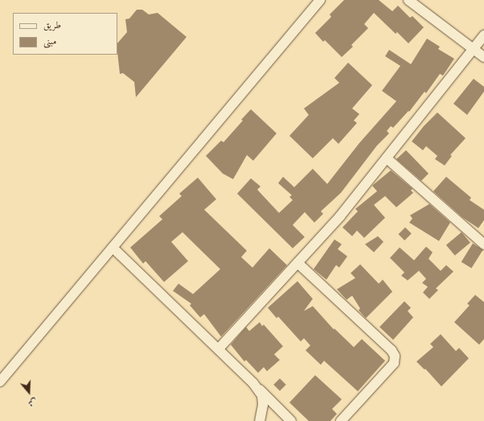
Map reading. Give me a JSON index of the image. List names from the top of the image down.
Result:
{
  "legend": ["طريق", "مبنى"],
  "north": "bottom"
}
